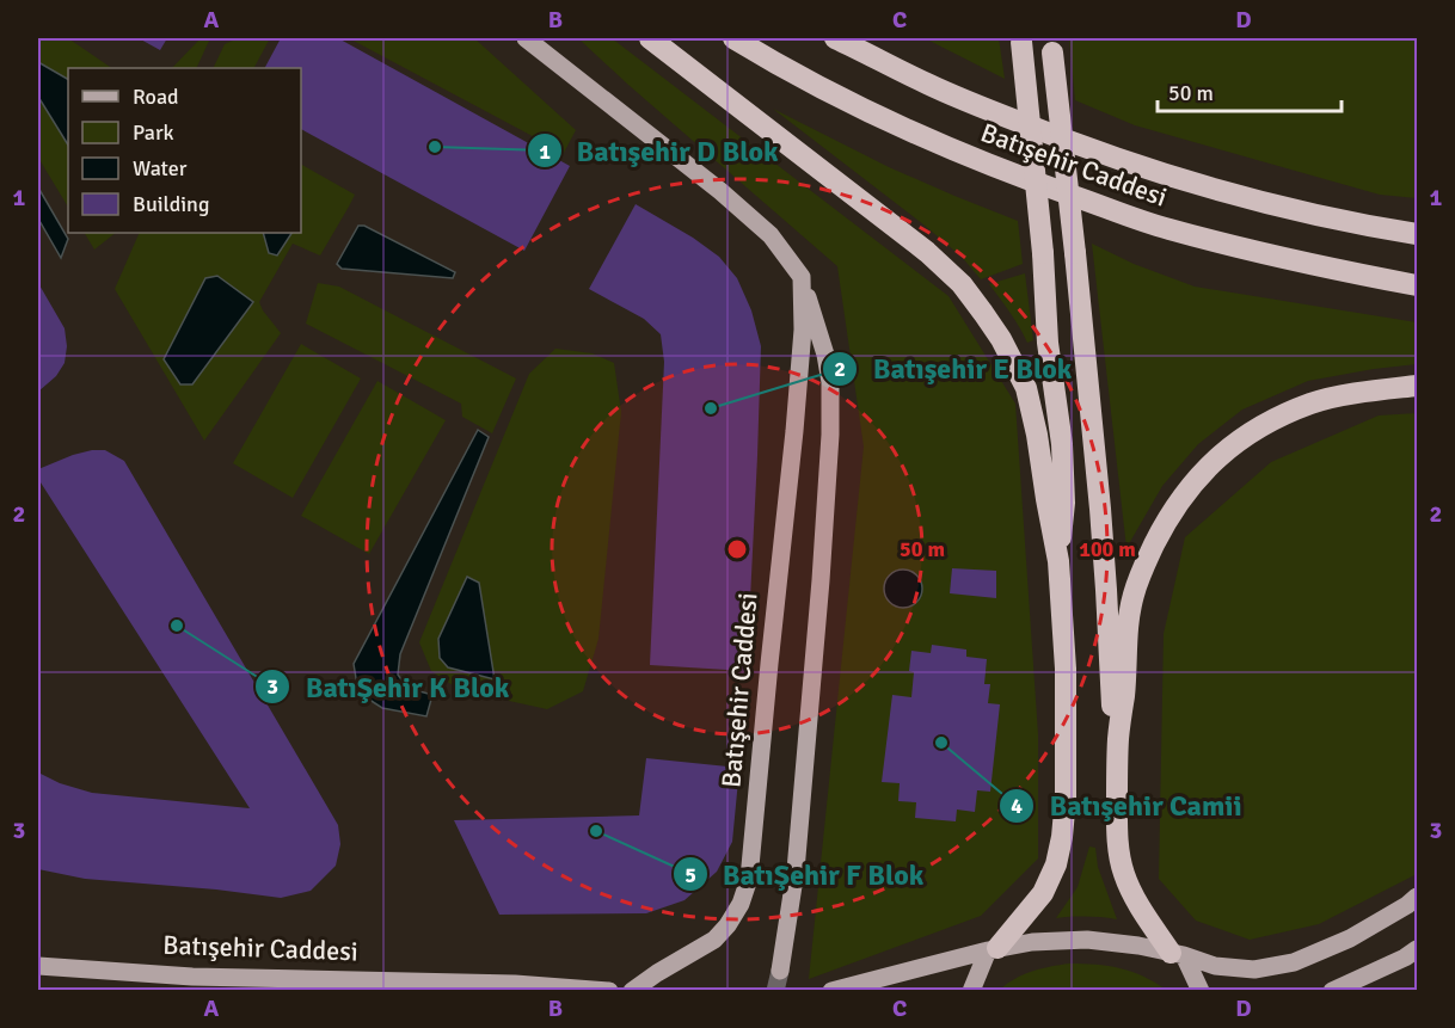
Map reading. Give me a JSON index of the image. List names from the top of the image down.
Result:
{
  "streets": {
    "highway": ["Batışehir Caddesi"]
  },
  "places": [
    "Batışehir D Blok",
    "Batışehir E Blok",
    "BatıŞehir K Blok",
    "Batışehir Camii",
    "BatıŞehir F Blok"
  ],
  "legend": [
    "Road",
    "Park",
    "Water",
    "Building"
  ],
  "scale_bar": "50 m",
  "grid": {
    "columns": [
      "A",
      "B",
      "C",
      "D"
    ],
    "rows": ["1", "2", "3"]
  },
  "rings": ["50 m", "100 m"]
}
